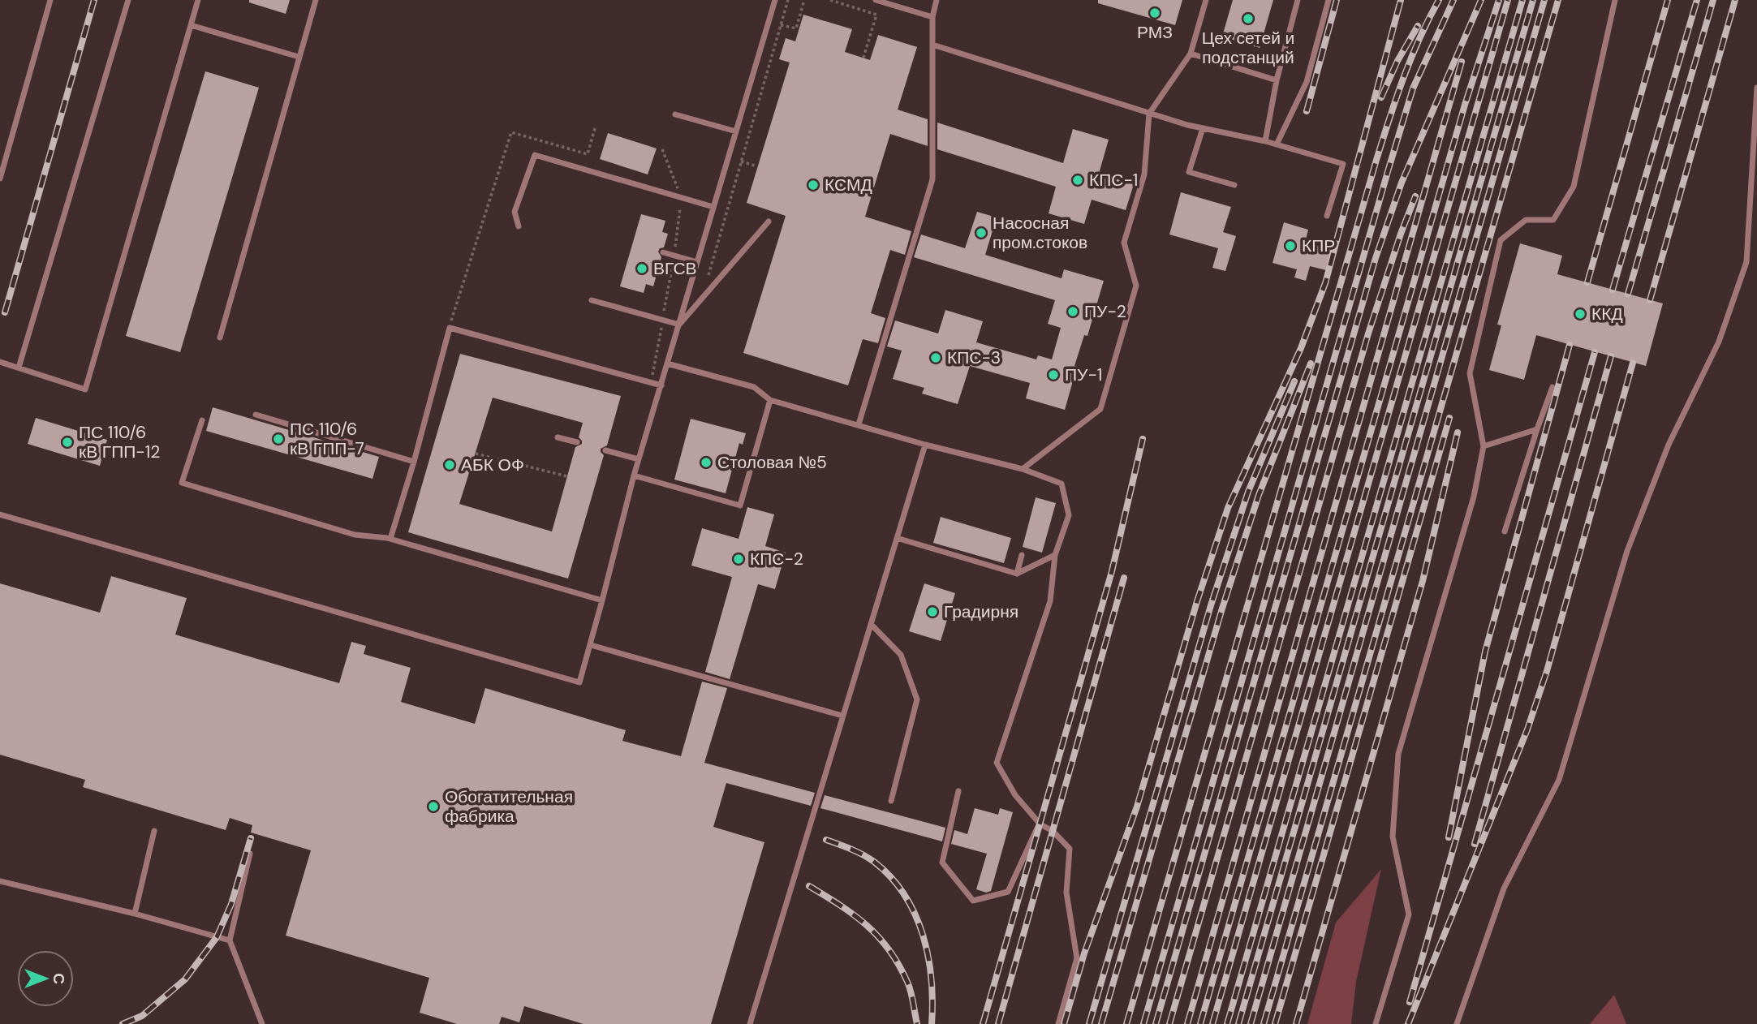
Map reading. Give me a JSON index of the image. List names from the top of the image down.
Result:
{
  "places": [
    "РМЗ",
    "Цех сетей и подстанций",
    "КПС-1",
    "КСМД",
    "Насосная пром.стоков",
    "КПР",
    "ВГСВ",
    "ПУ-2",
    "ККД",
    "КПС-3",
    "ПУ-1",
    "ПС 110/6 кВ ГПП-7",
    "ПС 110/6 кВ ГПП-12",
    "Столовая №5",
    "АБК ОФ",
    "КПС-2",
    "Градирня",
    "Обогатительная фабрика"
  ],
  "north": "right"
}
